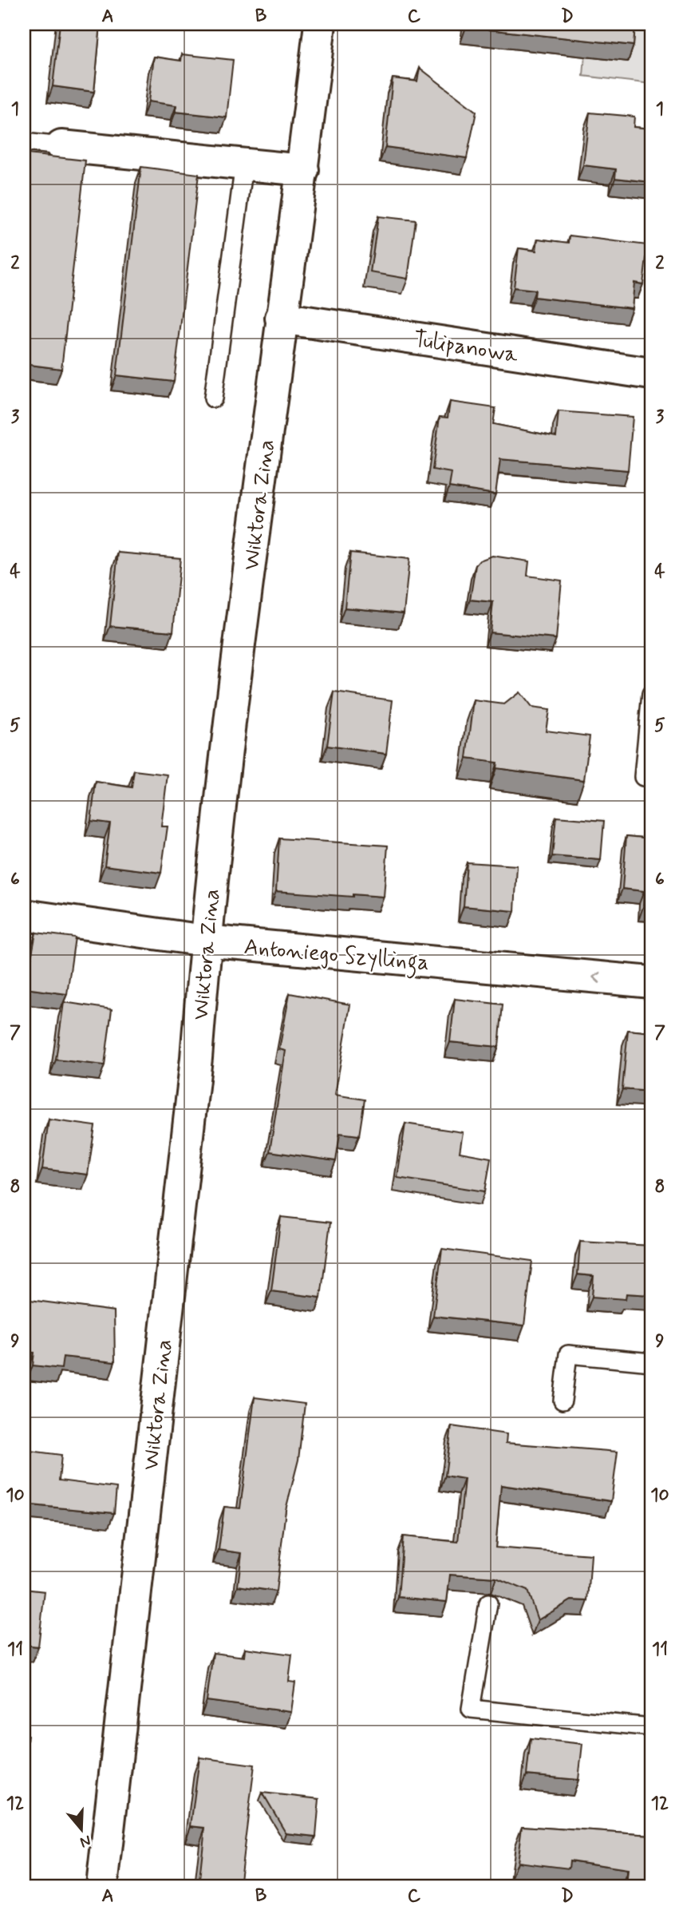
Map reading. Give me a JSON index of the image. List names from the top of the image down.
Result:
{
  "streets": {
    "street": ["Tulipanowa", "Wiktora Zina", "Antoniego Szyllinga"]
  },
  "crossings": [
    ["Tulipanowa", "Wiktora Zina"],
    ["Wiktora Zina", "Antoniego Szyllinga"]
  ],
  "one_way": ["Antoniego Szyllinga"],
  "north": "bottom",
  "grid": {
    "columns": [
      "A",
      "B",
      "C",
      "D"
    ],
    "rows": [
      "1",
      "2",
      "3",
      "4",
      "5",
      "6",
      "7",
      "8",
      "9",
      "10",
      "11",
      "12"
    ]
  }
}
